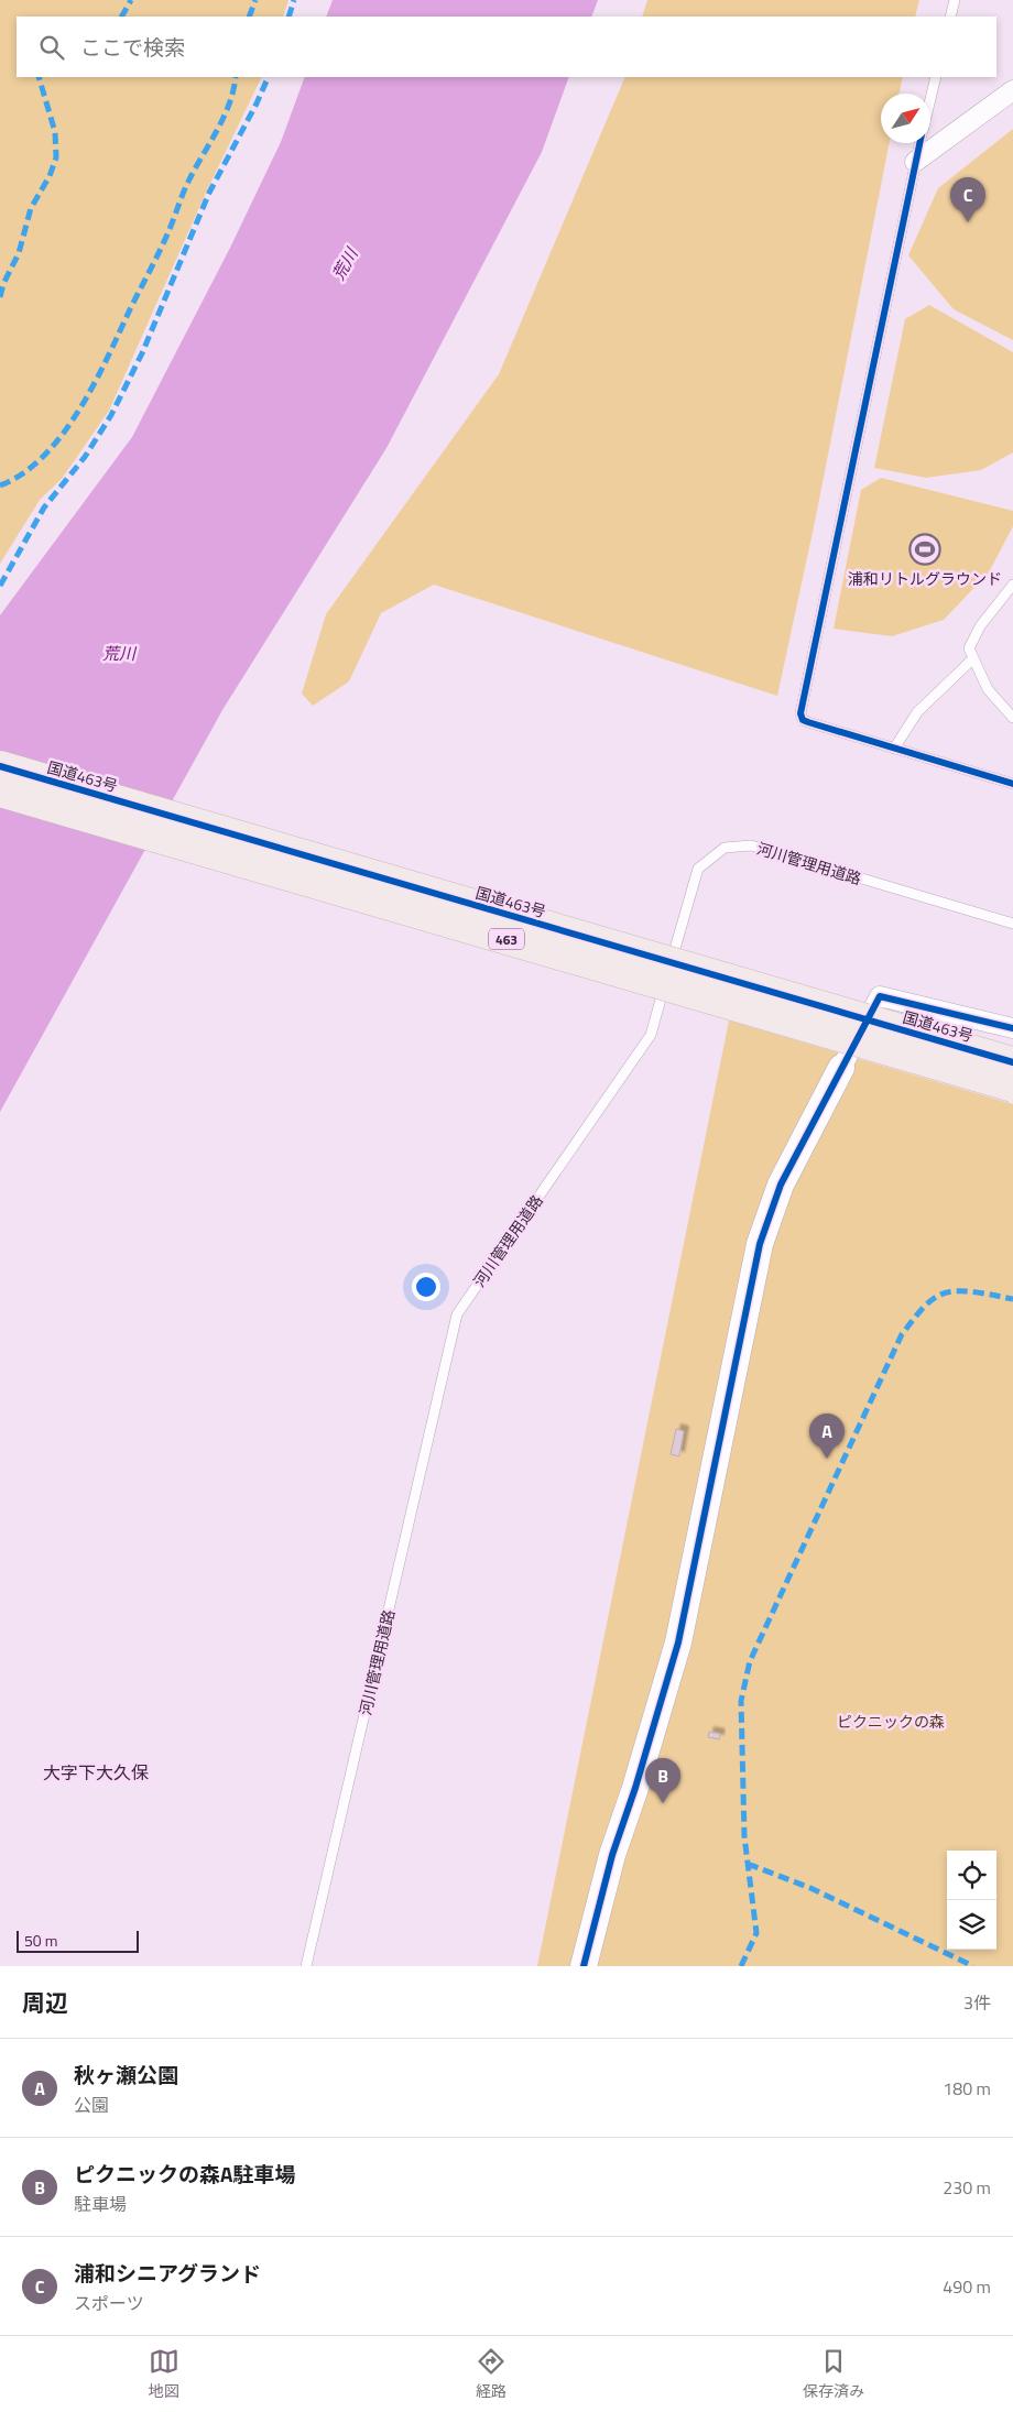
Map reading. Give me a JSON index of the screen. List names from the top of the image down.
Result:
{
  "streets": {
    "highway": ["国道463号", "463"],
    "lane": ["河川管理用道路"]
  },
  "districts": ["大字下大久保"],
  "water": ["荒川"],
  "parks": ["ピクニックの森"],
  "places": {
    "sports": ["浦和リトルグラウンド"]
  },
  "scale_bar": "50 m",
  "north": "top right",
  "page": {
    "search": "ここで検索",
    "pins": ["C", "A", "B"],
    "scale": "50 m",
    "heading": ["周辺", "3件"],
    "list": [
      {
        "mark": "A",
        "name": "秋ヶ瀬公園",
        "note": "公園",
        "value": "180 m"
      },
      {
        "mark": "B",
        "name": "ピクニックの森A駐車場",
        "note": "駐車場",
        "value": "230 m"
      },
      {
        "mark": "C",
        "name": "浦和シニアグランド",
        "note": "スポーツ",
        "value": "490 m"
      }
    ],
    "nav": ["地図", "経路", "保存済み"]
  }
}
